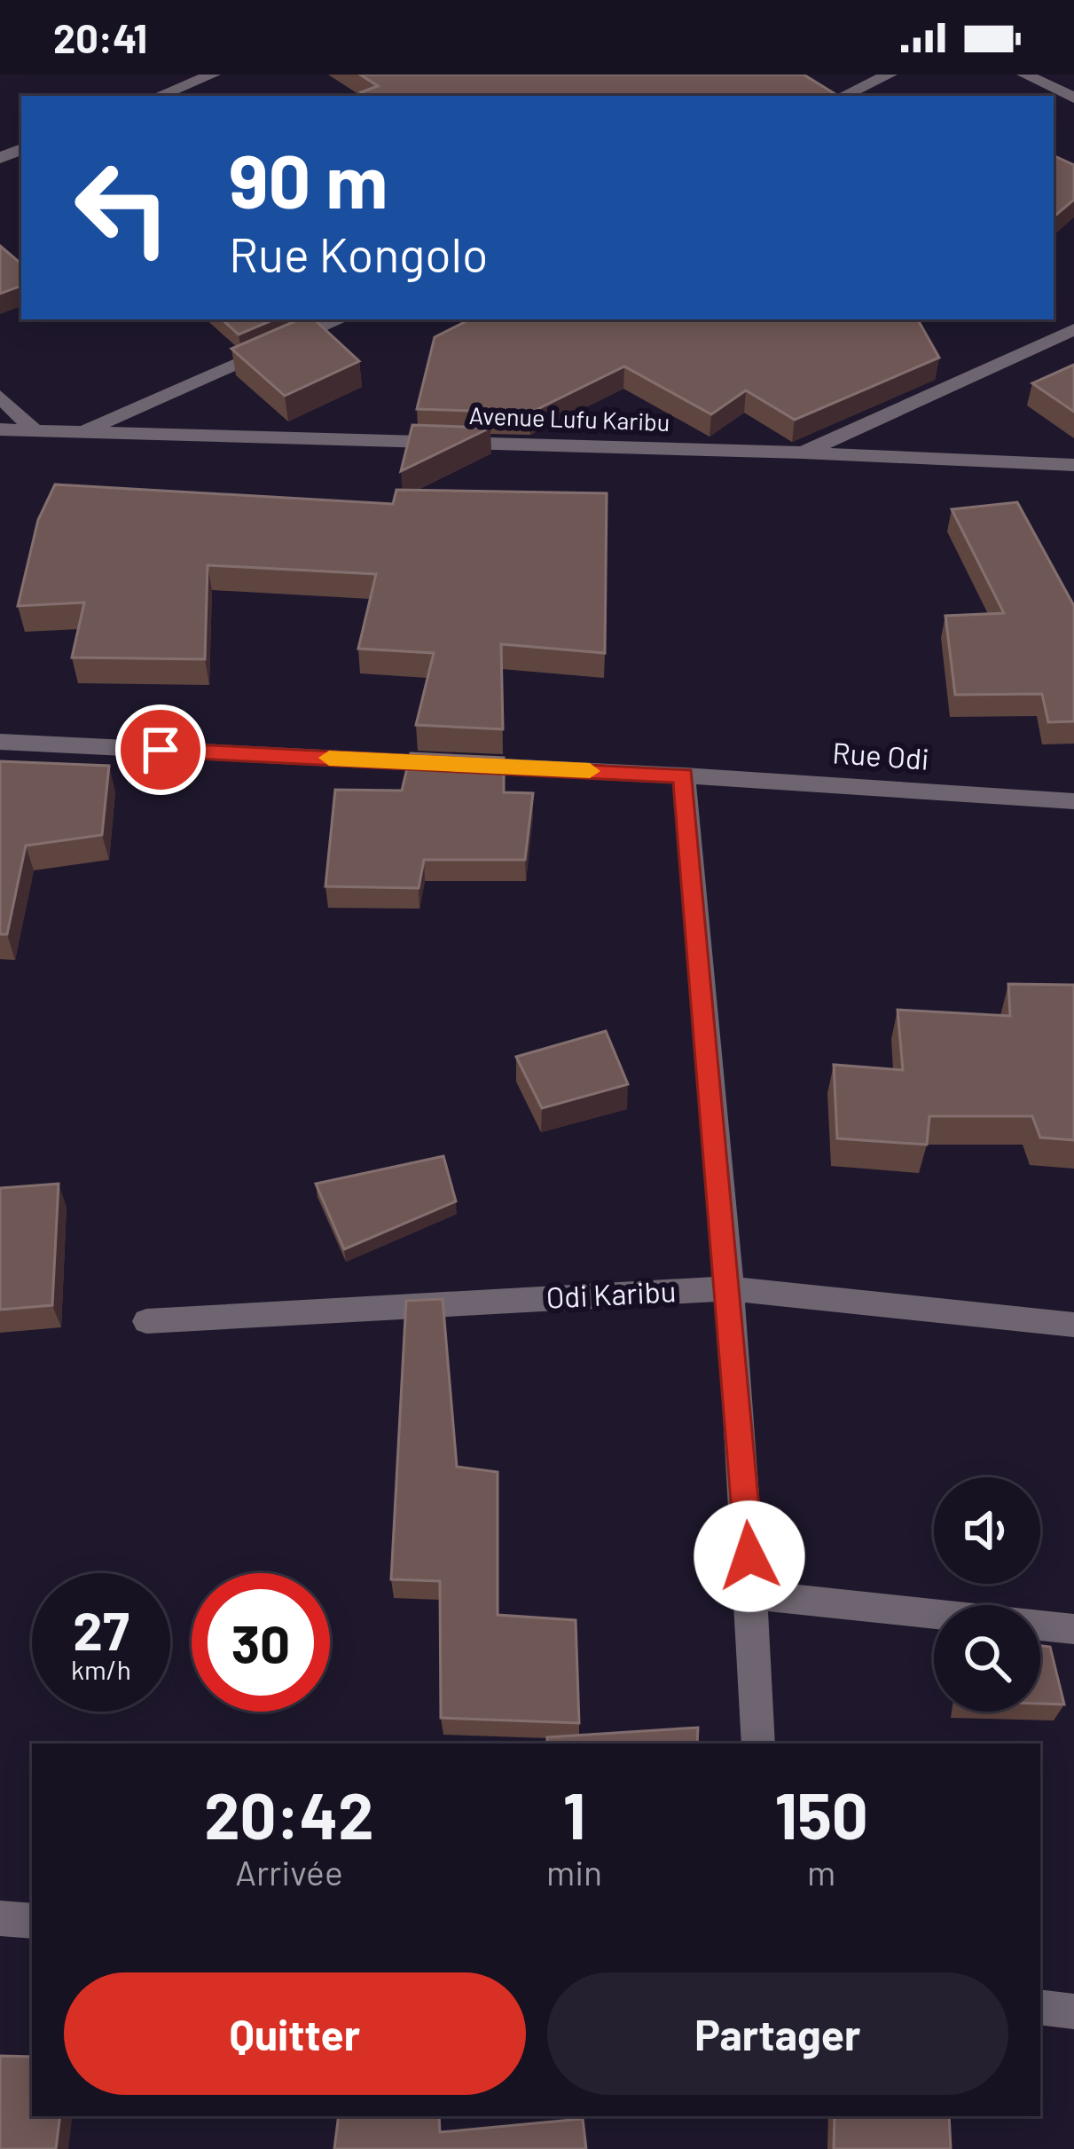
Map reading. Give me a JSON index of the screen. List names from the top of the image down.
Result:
{
  "streets": {
    "street": ["Avenue Lufu Karibu", "Rue Odi", "Odi Karibu"]
  },
  "page": {
    "status": "20:41",
    "turn": ["90 m", "Rue Kongolo"],
    "speed": "27 km/h",
    "limit": "30",
    "eta": [
      "20:42",
      "Arrivée",
      "1",
      "min",
      "150",
      "m"
    ],
    "buttons": ["Quitter", "Partager"]
  }
}
